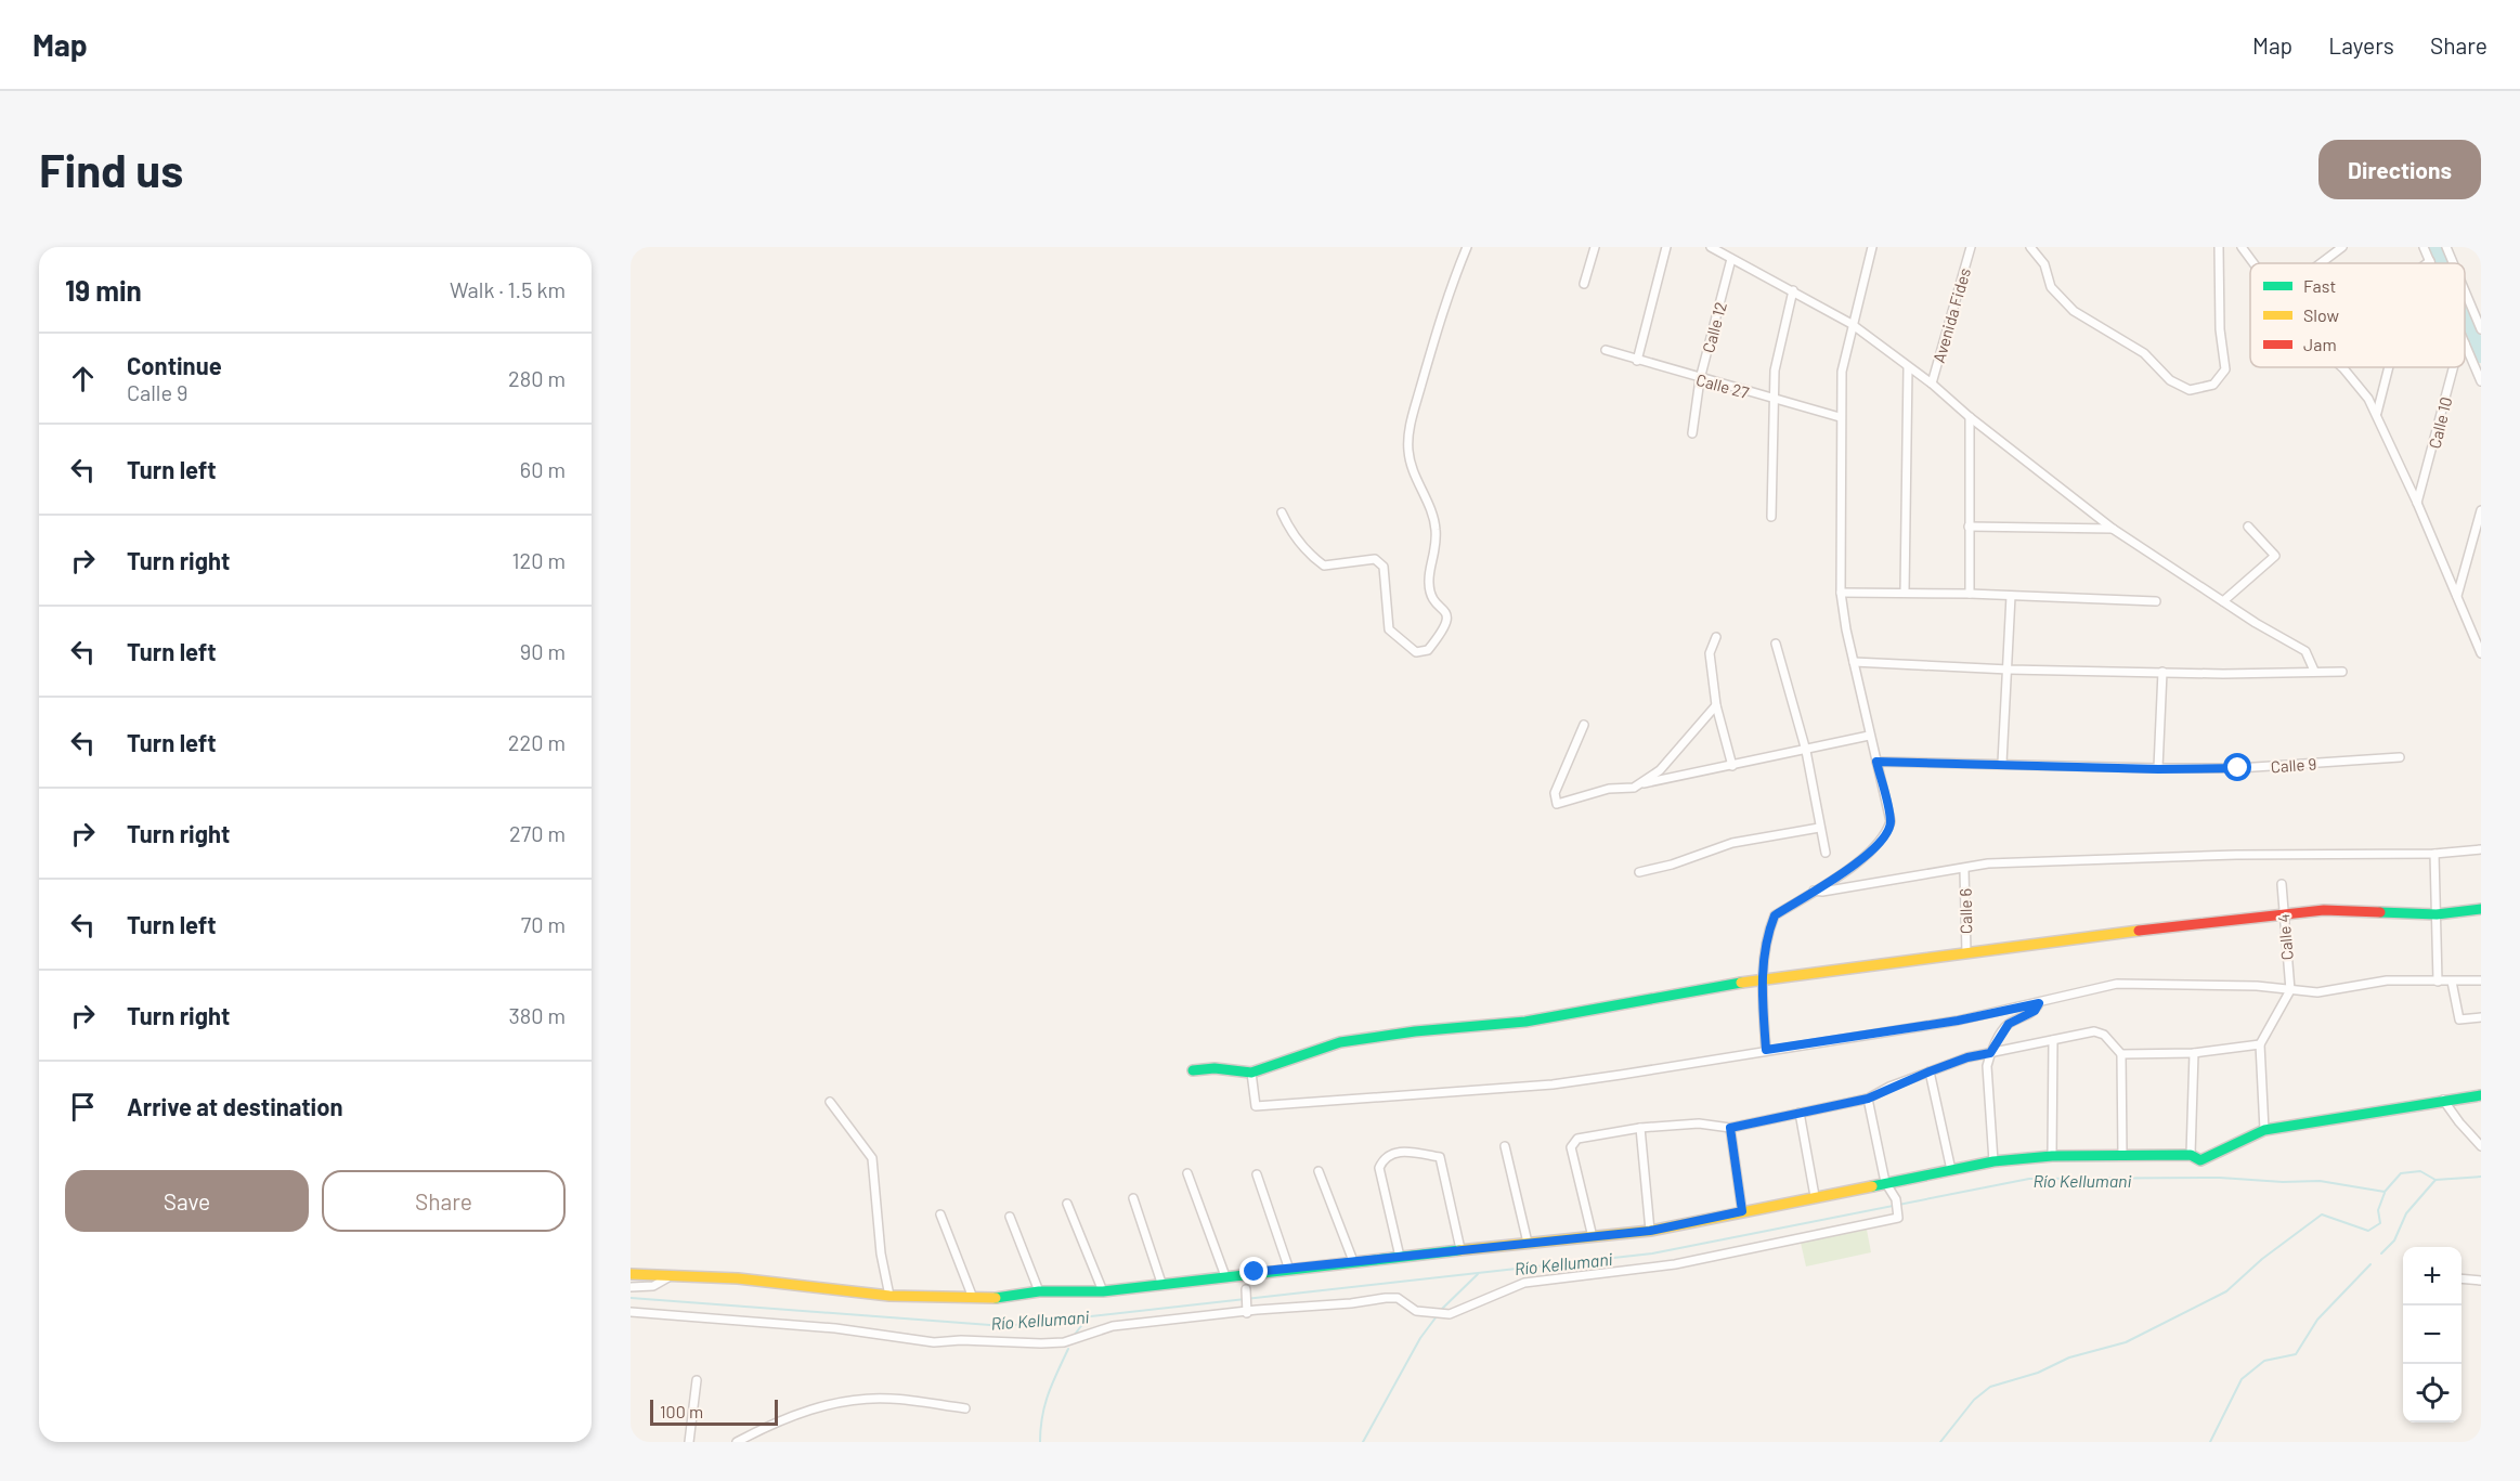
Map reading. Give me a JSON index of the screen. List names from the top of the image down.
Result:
{
  "streets": {
    "street": [
      "Avenida Fides",
      "Calle 12",
      "Calle 27",
      "Calle 10",
      "Calle 9",
      "Calle 6",
      "Calle 4"
    ]
  },
  "crossings": [
    ["Calle 12", "Calle 27"]
  ],
  "water": ["Río Kellumani"],
  "legend": ["Fast", "Slow", "Jam"],
  "scale_bar": "100 m",
  "page": {
    "header": "Map",
    "nav": ["Map", "Layers", "Share"],
    "buttons": [
      "Directions",
      ["Save", "Share"]
    ],
    "title": "Find us",
    "heading": ["19 min", "Walk · 1.5 km"],
    "list": [
      ["Continue", "Calle 9", "280 m"],
      ["Turn left", "60 m"],
      ["Turn right", "120 m"],
      ["Turn left", "90 m"],
      ["Turn left", "220 m"],
      ["Turn right", "270 m"],
      ["Turn left", "70 m"],
      ["Turn right", "380 m"],
      "Arrive at destination"
    ],
    "map_buttons": ["+", "−"],
    "scale": "100 m"
  }
}
